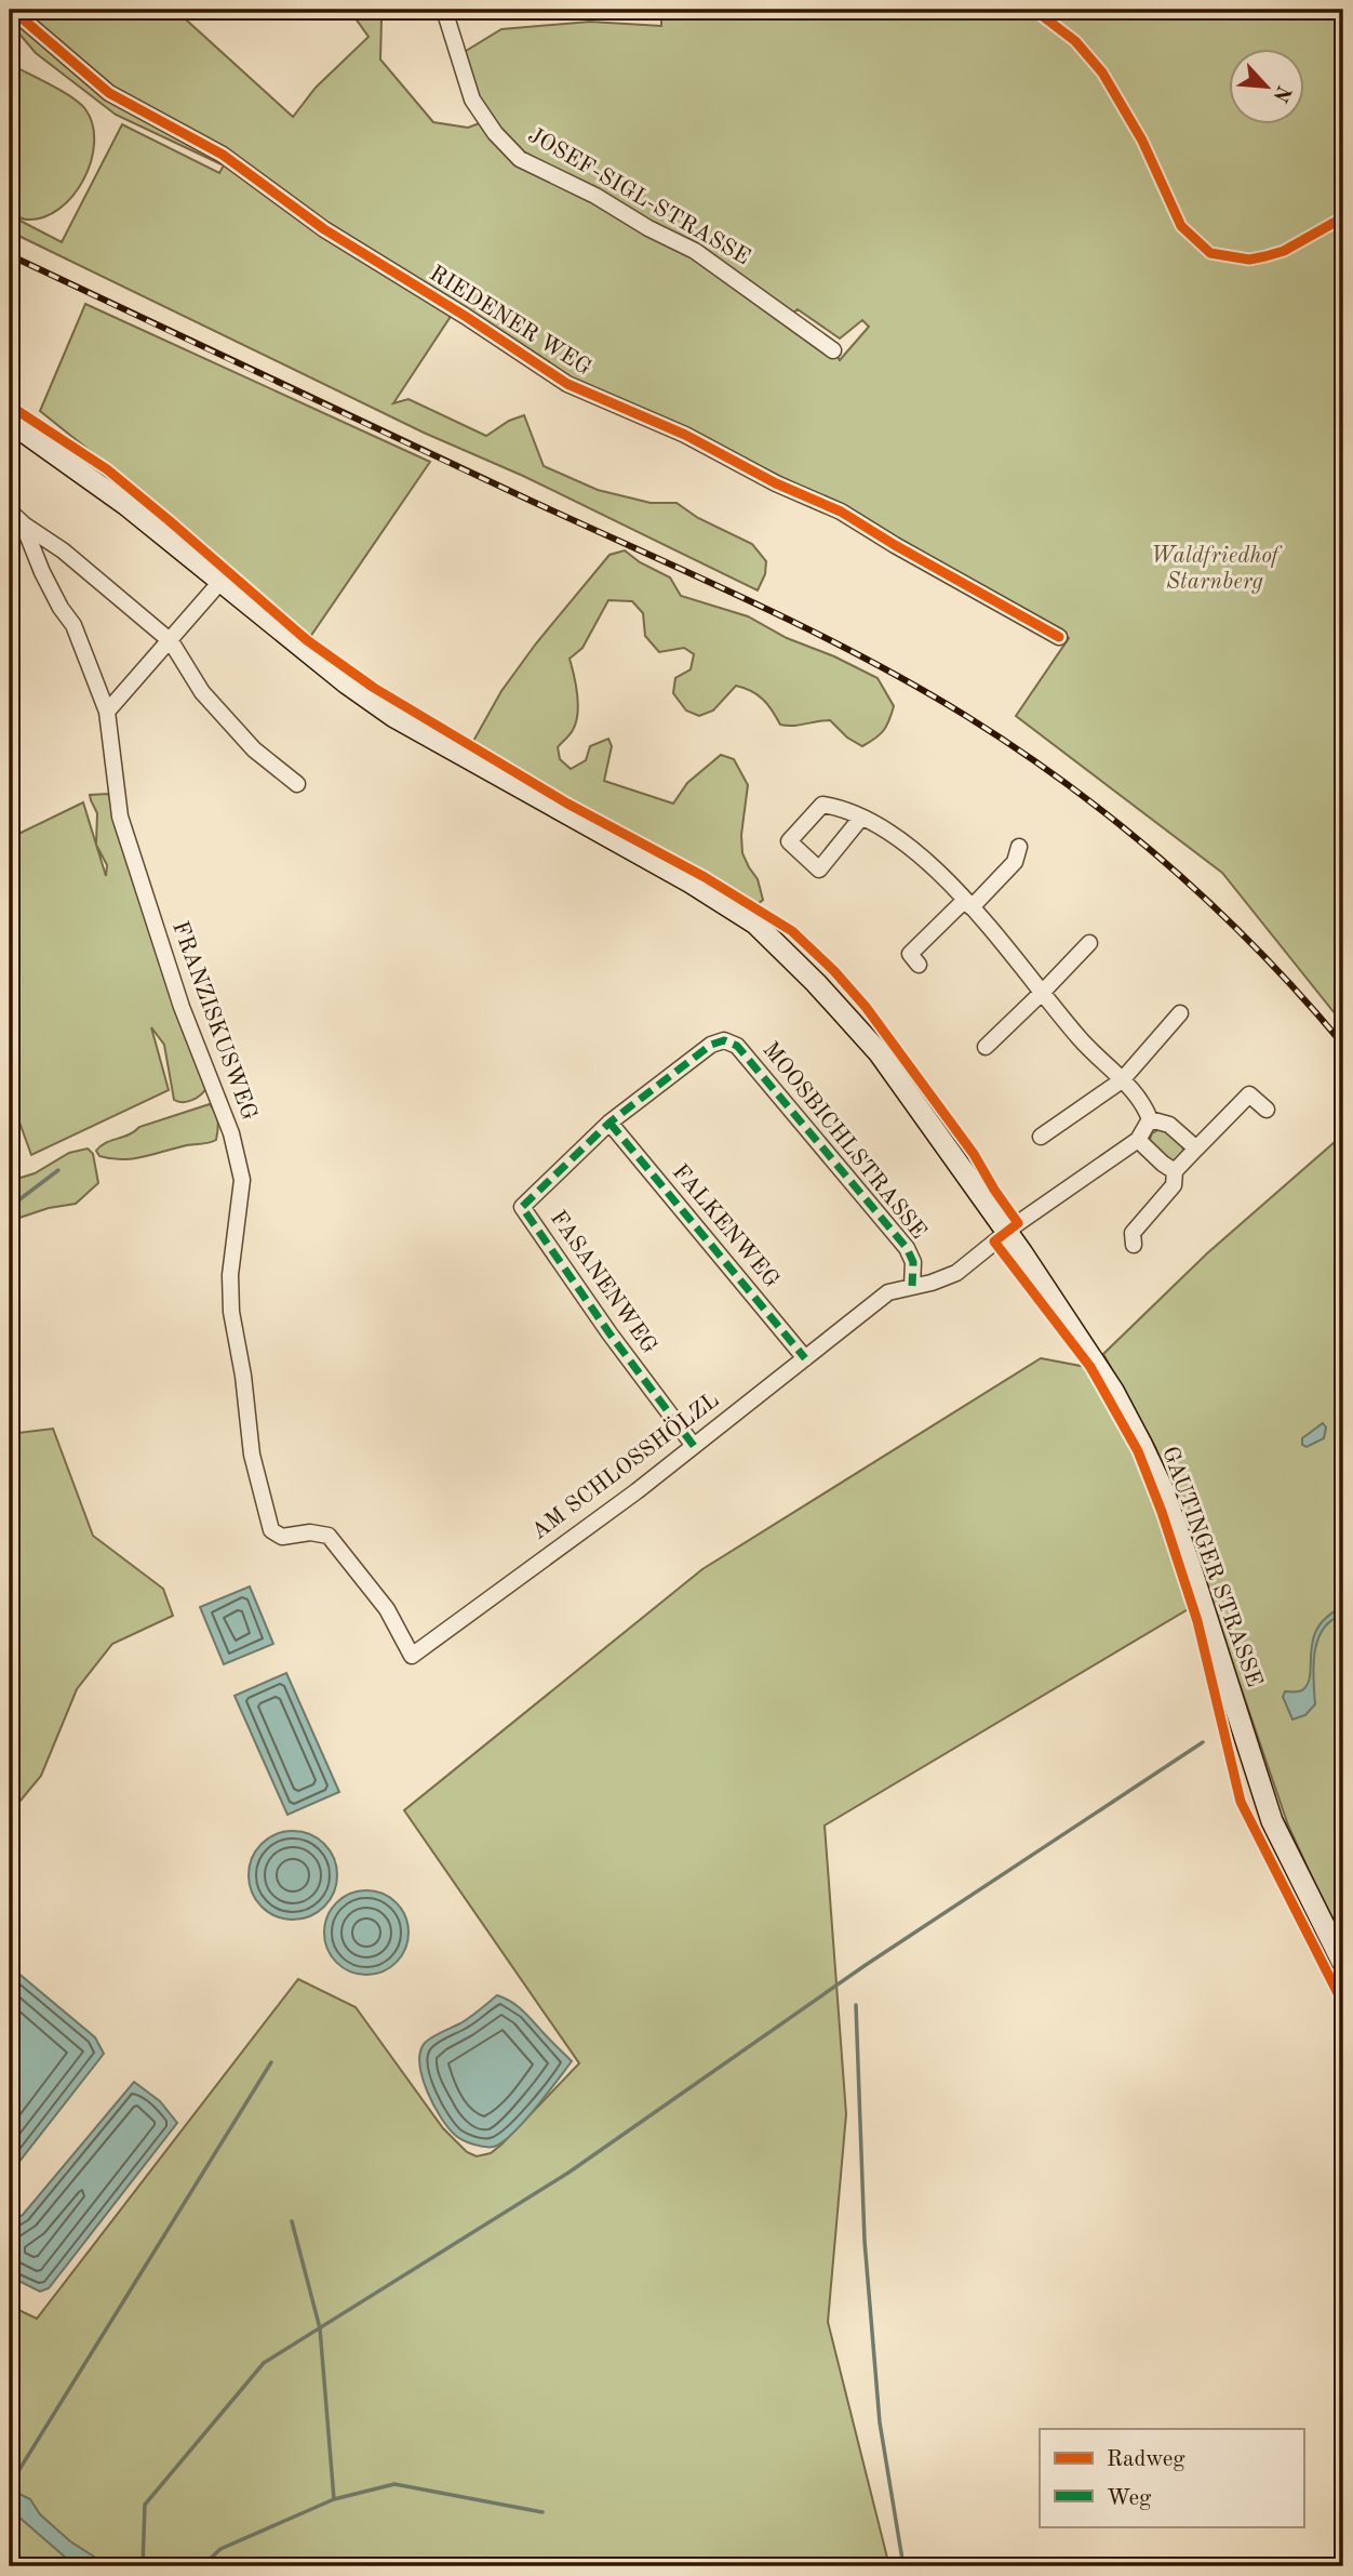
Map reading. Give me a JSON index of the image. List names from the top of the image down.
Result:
{
  "streets": {
    "main road": ["GAUTINGER STRASSE"],
    "street": [
      "JOSEF-SIGL-STRASSE",
      "RIEDENER WEG",
      "FRANZISKUSWEG",
      "MOOSBICHLSTRASSE",
      "FALKENWEG",
      "FASANENWEG",
      "AM SCHLOSSHÖLZL"
    ]
  },
  "crossings": [
    ["FRANZISKUSWEG", "AM SCHLOSSHÖLZL"],
    ["MOOSBICHLSTRASSE", "FALKENWEG"],
    ["MOOSBICHLSTRASSE", "FASANENWEG"],
    ["MOOSBICHLSTRASSE", "AM SCHLOSSHÖLZL"],
    ["FALKENWEG", "FASANENWEG"],
    ["FALKENWEG", "AM SCHLOSSHÖLZL"],
    ["FASANENWEG", "AM SCHLOSSHÖLZL"],
    ["AM SCHLOSSHÖLZL", "GAUTINGER STRASSE"]
  ],
  "parks": ["Waldfriedhof Starnberg"],
  "legend": ["Radweg", "Weg"],
  "north": "bottom right"
}
